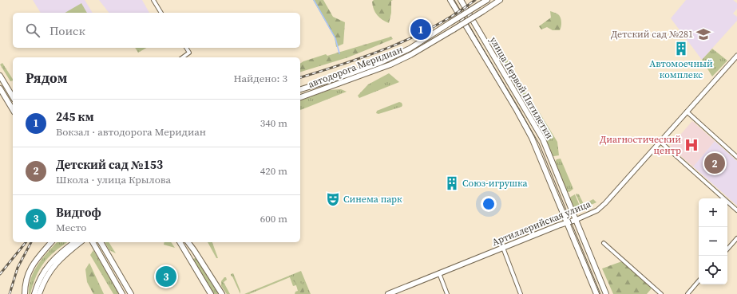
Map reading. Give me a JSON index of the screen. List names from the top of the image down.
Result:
{
  "streets": {
    "main road": ["автодорога Меридиан", "улица Первой Пятилетки", "Артиллерийская улица"]
  },
  "crossings": [
    ["улица Первой Пятилетки", "Артиллерийская улица"]
  ],
  "places": {
    "school or university": ["Детский сад №281"],
    "building": ["Автомоечный комплекс", "Союз-игрушка"],
    "hospital": ["Диагностический центр"],
    "theatre": ["Синема парк"]
  },
  "page": {
    "search": "Поиск",
    "pins": ["1", "2", "3"],
    "heading": ["Рядом", "Найдено: 3"],
    "list": [
      {
        "mark": "1",
        "name": "245 км",
        "note": "Вокзал · автодорога Меридиан",
        "value": "340 m"
      },
      {
        "mark": "2",
        "name": "Детский сад №153",
        "note": "Школа · улица Крылова",
        "value": "420 m"
      },
      {
        "mark": "3",
        "name": "Видгоф",
        "note": "Место",
        "value": "600 m"
      }
    ],
    "map_buttons": ["+", "−"]
  }
}
